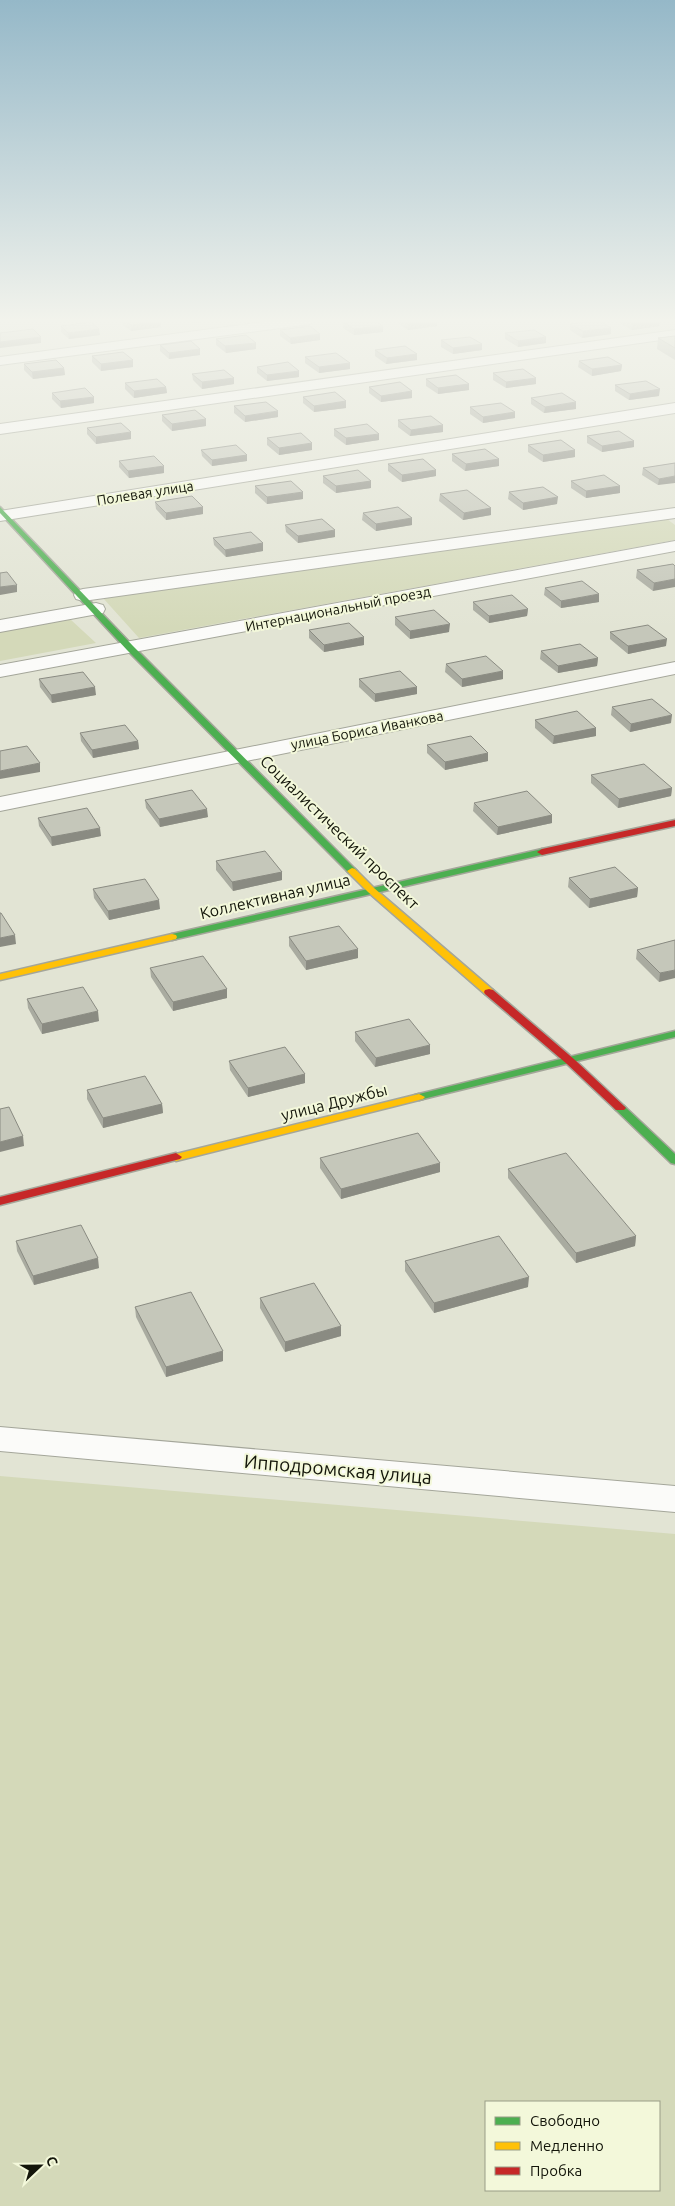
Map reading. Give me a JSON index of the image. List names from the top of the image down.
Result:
{
  "streets": {
    "street": [
      "Полевая улица",
      "Интернациональный проезд",
      "улица Бориса Иванкова",
      "Социалистический проспект",
      "Коллективная улица",
      "улица Дружбы",
      "Ипподромская улица"
    ]
  },
  "crossings": [
    ["Полевая улица", "Социалистический проспект"],
    ["Интернациональный проезд", "Социалистический проспект"],
    ["улица Бориса Иванкова", "Социалистический проспект"],
    ["Социалистический проспект", "Коллективная улица"],
    ["Социалистический проспект", "улица Дружбы"]
  ],
  "legend": ["Свободно", "Медленно", "Пробка"],
  "north": "right"
}
